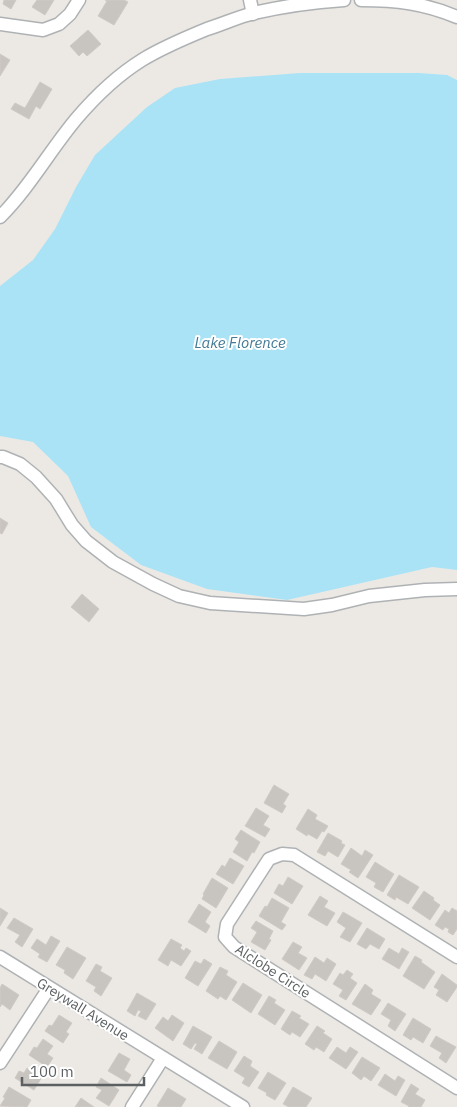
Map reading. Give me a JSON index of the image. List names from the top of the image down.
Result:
{
  "streets": {
    "street": ["Alclobe Circle", "Greywall Avenue"]
  },
  "water": ["Lake Florence"],
  "scale_bar": "100 m"
}
